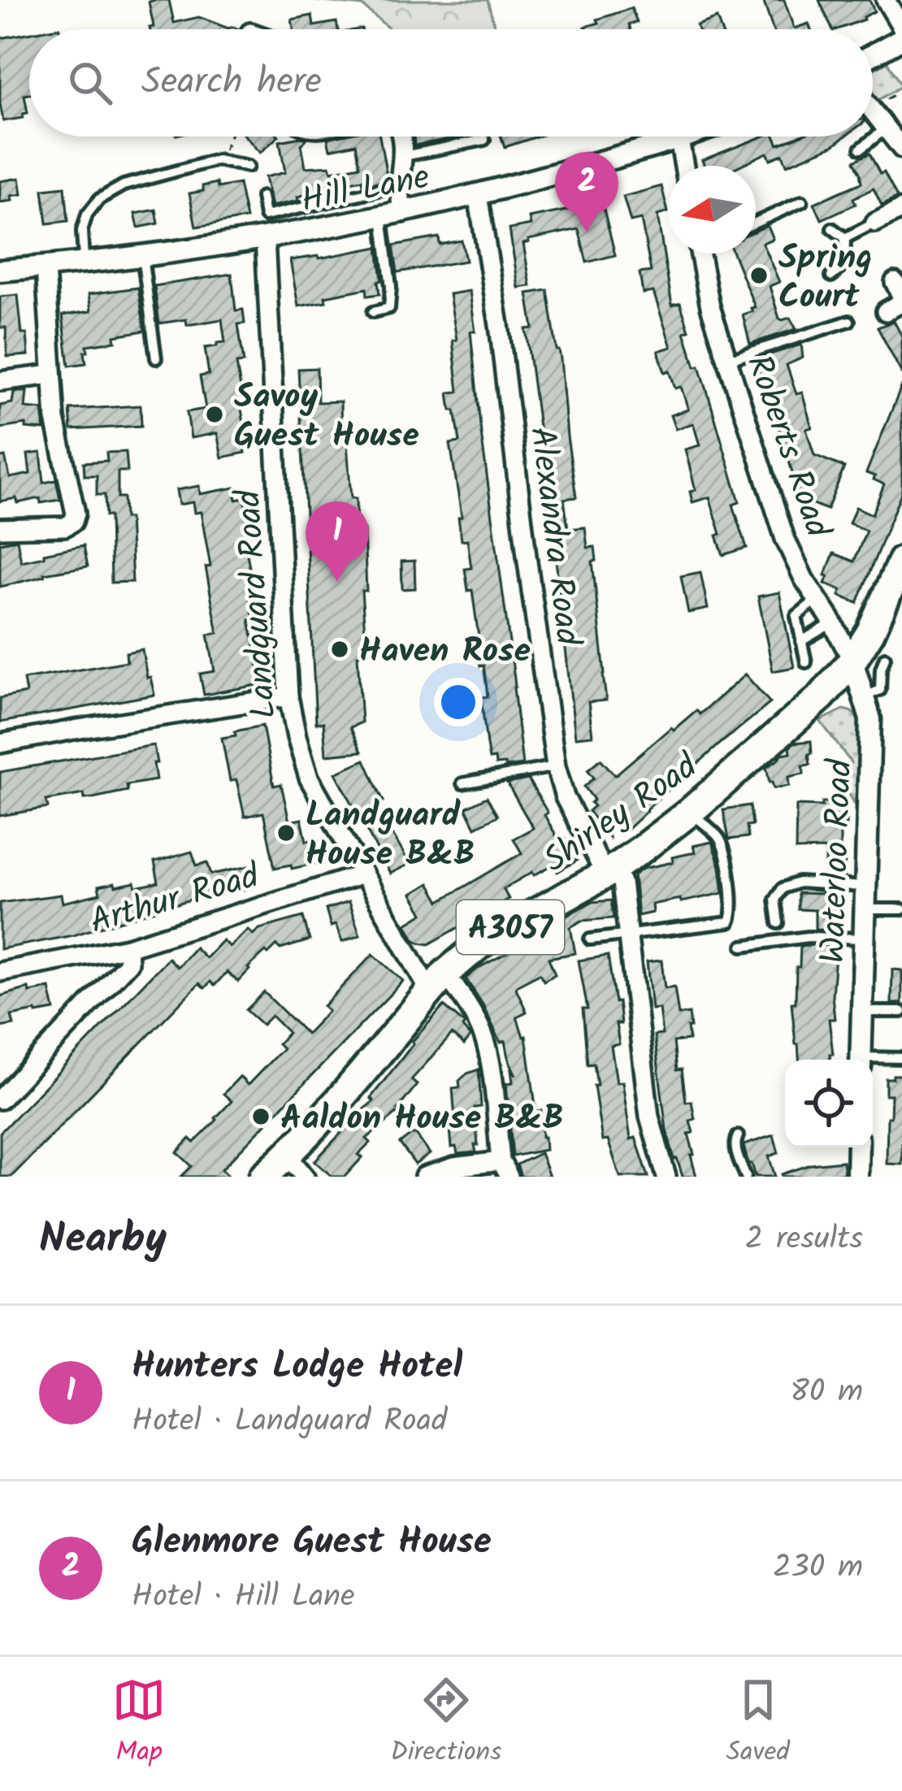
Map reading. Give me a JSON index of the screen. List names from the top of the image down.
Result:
{
  "streets": {
    "main road": ["Shirley Road", "A3057"],
    "street": [
      "Hill Lane",
      "Roberts Road",
      "Alexandra Road",
      "Landguard Road",
      "Waterloo Road",
      "Arthur Road"
    ]
  },
  "crossings": [
    ["Hill Lane", "Alexandra Road"],
    ["Hill Lane", "Landguard Road"],
    ["Roberts Road", "Shirley Road"],
    ["Roberts Road", "Waterloo Road"],
    ["Alexandra Road", "Shirley Road"],
    ["Landguard Road", "Shirley Road"],
    ["Landguard Road", "Arthur Road"],
    ["Shirley Road", "Waterloo Road"]
  ],
  "places": [
    "Spring Court",
    "Savoy Guest House",
    "Haven Rose",
    "Landguard House B&B",
    "Aaldon House B&B"
  ],
  "north": "left",
  "page": {
    "search": "Search here",
    "pins": ["2", "1"],
    "heading": ["Nearby", "2 results"],
    "list": [
      {
        "mark": "1",
        "name": "Hunters Lodge Hotel",
        "note": "Hotel · Landguard Road",
        "value": "80 m"
      },
      {
        "mark": "2",
        "name": "Glenmore Guest House",
        "note": "Hotel · Hill Lane",
        "value": "230 m"
      }
    ],
    "nav": ["Map", "Directions", "Saved"]
  }
}
